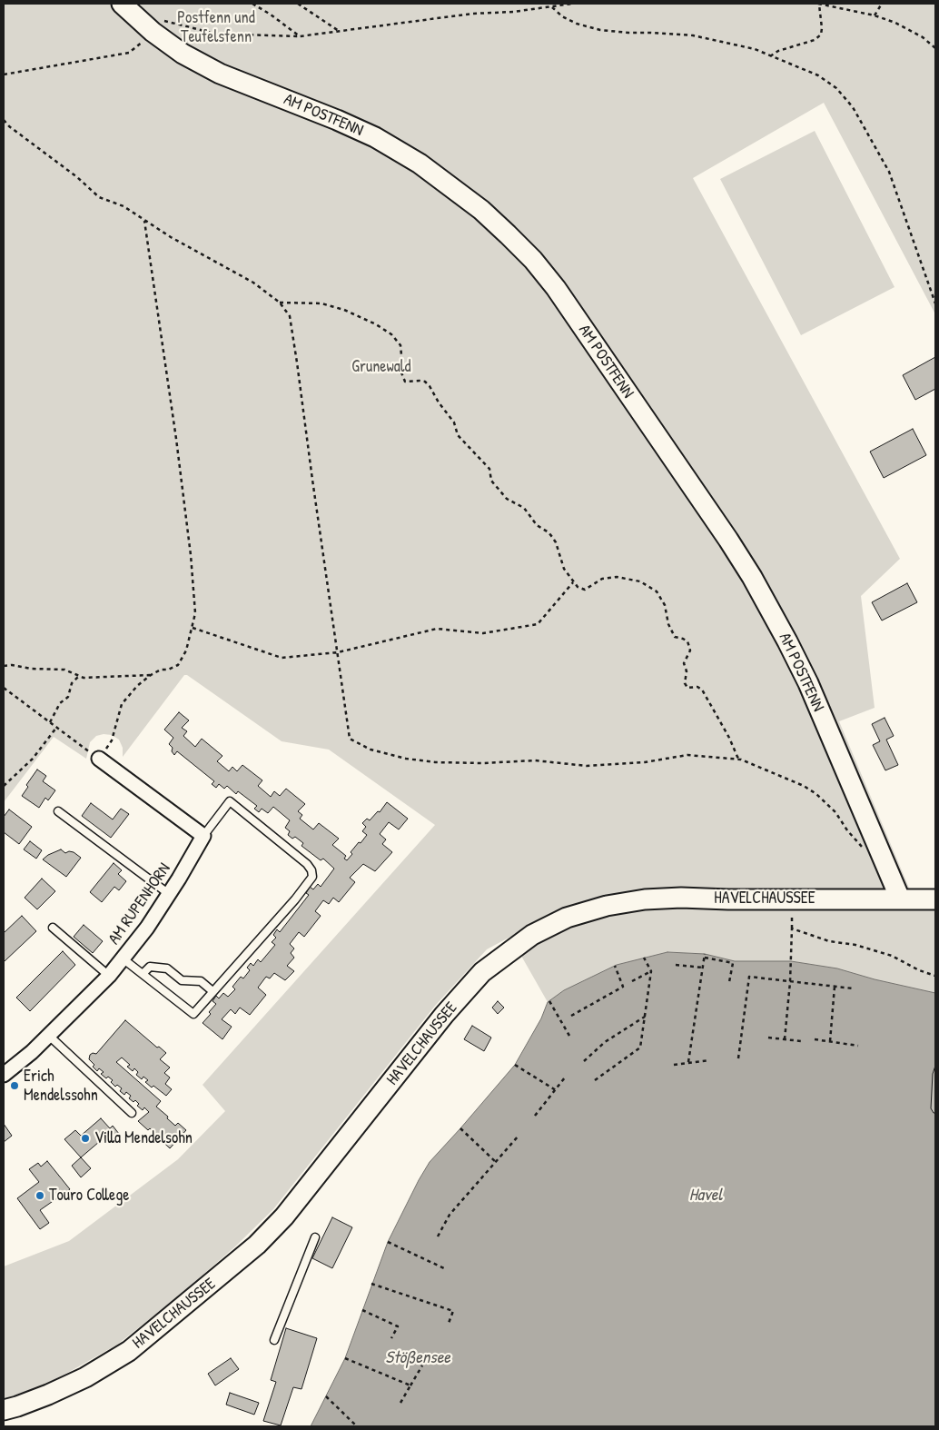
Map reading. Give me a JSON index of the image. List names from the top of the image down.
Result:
{
  "streets": {
    "street": ["AM POSTFENN", "HAVELCHAUSSEE", "AM RUPENHORN"]
  },
  "crossings": [
    ["AM POSTFENN", "HAVELCHAUSSEE"]
  ],
  "water": ["Havel", "Stößensee"],
  "parks": ["Postfenn und Teufelsfenn", "Grunewald"],
  "places": ["Erich Mendelssohn", "Villa Mendelsohn", "Touro College"]
}
